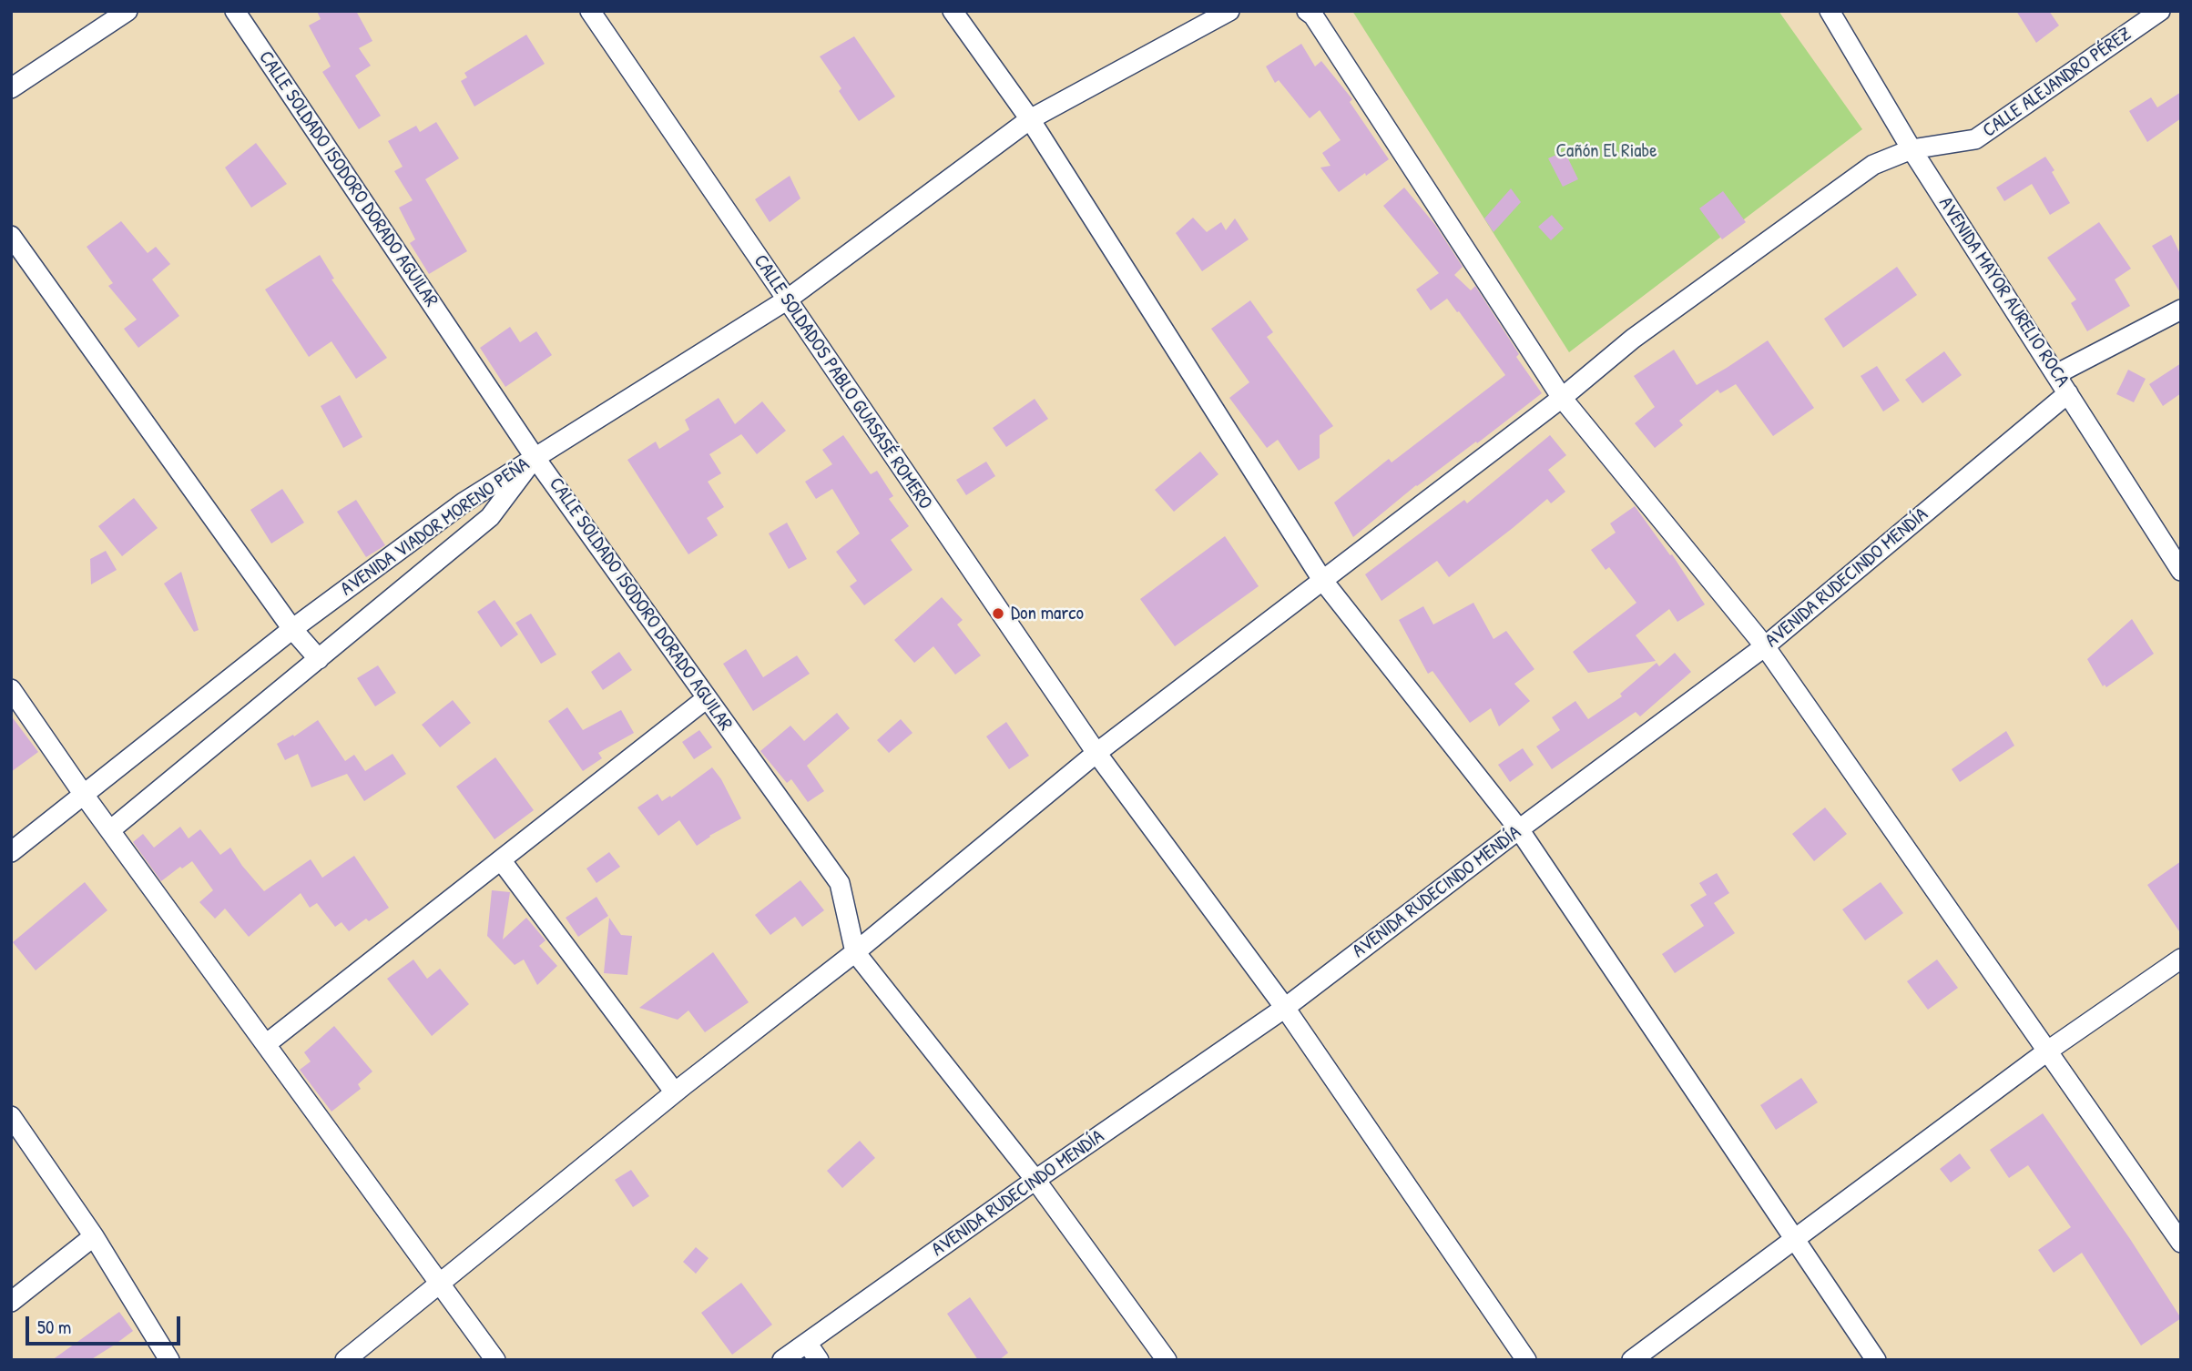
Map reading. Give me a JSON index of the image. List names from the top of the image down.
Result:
{
  "streets": {
    "street": [
      "CALLE ALEJANDRO PÉREZ",
      "CALLE SOLDADO ISODORO DORADO AGUILAR",
      "AVENIDA MAYOR AURELIO ROCA",
      "CALLE SOLDADOS PABLO GUASASÉ ROMERO",
      "AVENIDA VIADOR MORENO PEÑA",
      "AVENIDA RUDECINDO MENDÍA"
    ]
  },
  "crossings": [
    ["CALLE ALEJANDRO PÉREZ", "CALLE SOLDADO ISODORO DORADO AGUILAR"],
    ["CALLE ALEJANDRO PÉREZ", "AVENIDA MAYOR AURELIO ROCA"],
    ["CALLE ALEJANDRO PÉREZ", "CALLE SOLDADOS PABLO GUASASÉ ROMERO"],
    ["CALLE SOLDADO ISODORO DORADO AGUILAR", "AVENIDA VIADOR MORENO PEÑA"],
    ["AVENIDA MAYOR AURELIO ROCA", "AVENIDA RUDECINDO MENDÍA"],
    ["CALLE SOLDADOS PABLO GUASASÉ ROMERO", "AVENIDA RUDECINDO MENDÍA"]
  ],
  "parks": ["Cañón El Riabe"],
  "places": ["Don marco"],
  "scale_bar": "50 m"
}
